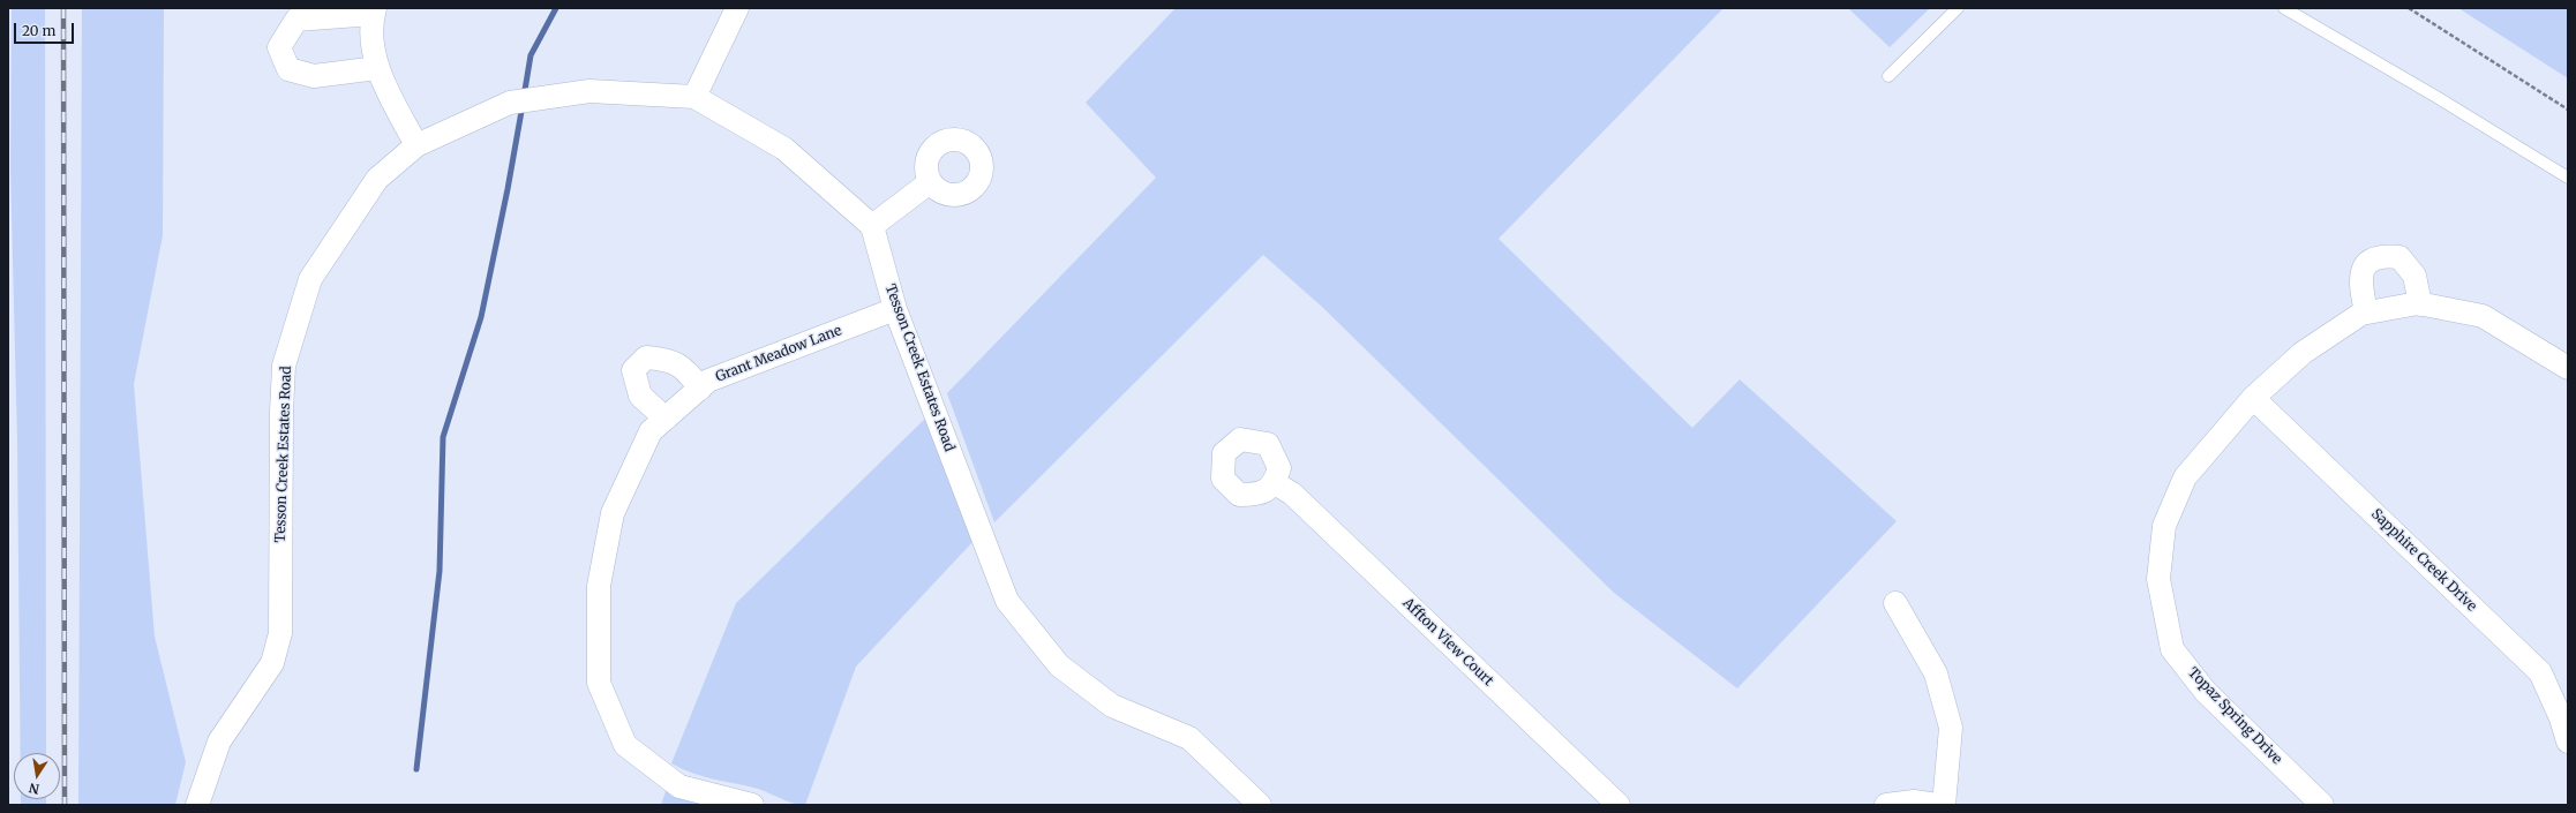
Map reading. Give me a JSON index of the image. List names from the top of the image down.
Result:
{
  "streets": {
    "street": [
      "Grant Meadow Lane",
      "Tesson Creek Estates Road",
      "Sapphire Creek Drive",
      "Affton View Court",
      "Topaz Spring Drive"
    ]
  },
  "crossings": [
    ["Grant Meadow Lane", "Tesson Creek Estates Road"],
    ["Sapphire Creek Drive", "Topaz Spring Drive"]
  ],
  "scale_bar": "20 m",
  "north": "bottom"
}
